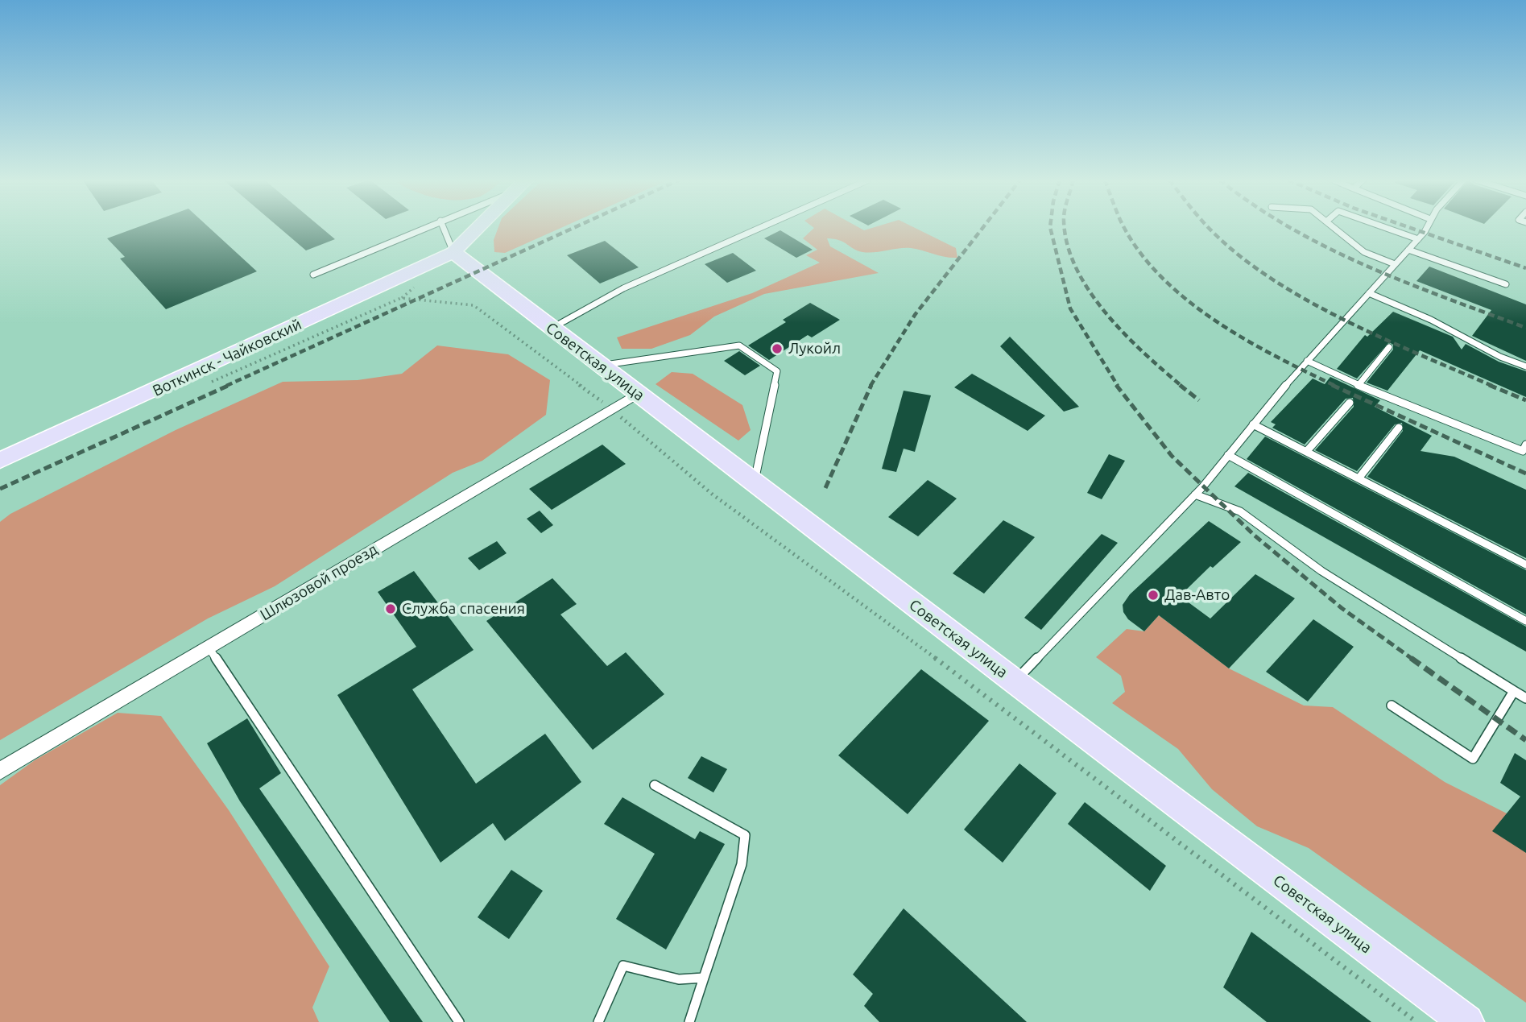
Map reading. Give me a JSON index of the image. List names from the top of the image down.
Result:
{
  "streets": {
    "main road": ["Воткинск - Чайковский", "Советская улица"],
    "street": ["Шлюзовой проезд"]
  },
  "crossings": [
    ["Воткинск - Чайковский", "Советская улица"],
    ["Советская улица", "Шлюзовой проезд"]
  ],
  "places": ["Лукойл", "Дав-Авто", "Служба спасения"]
}
